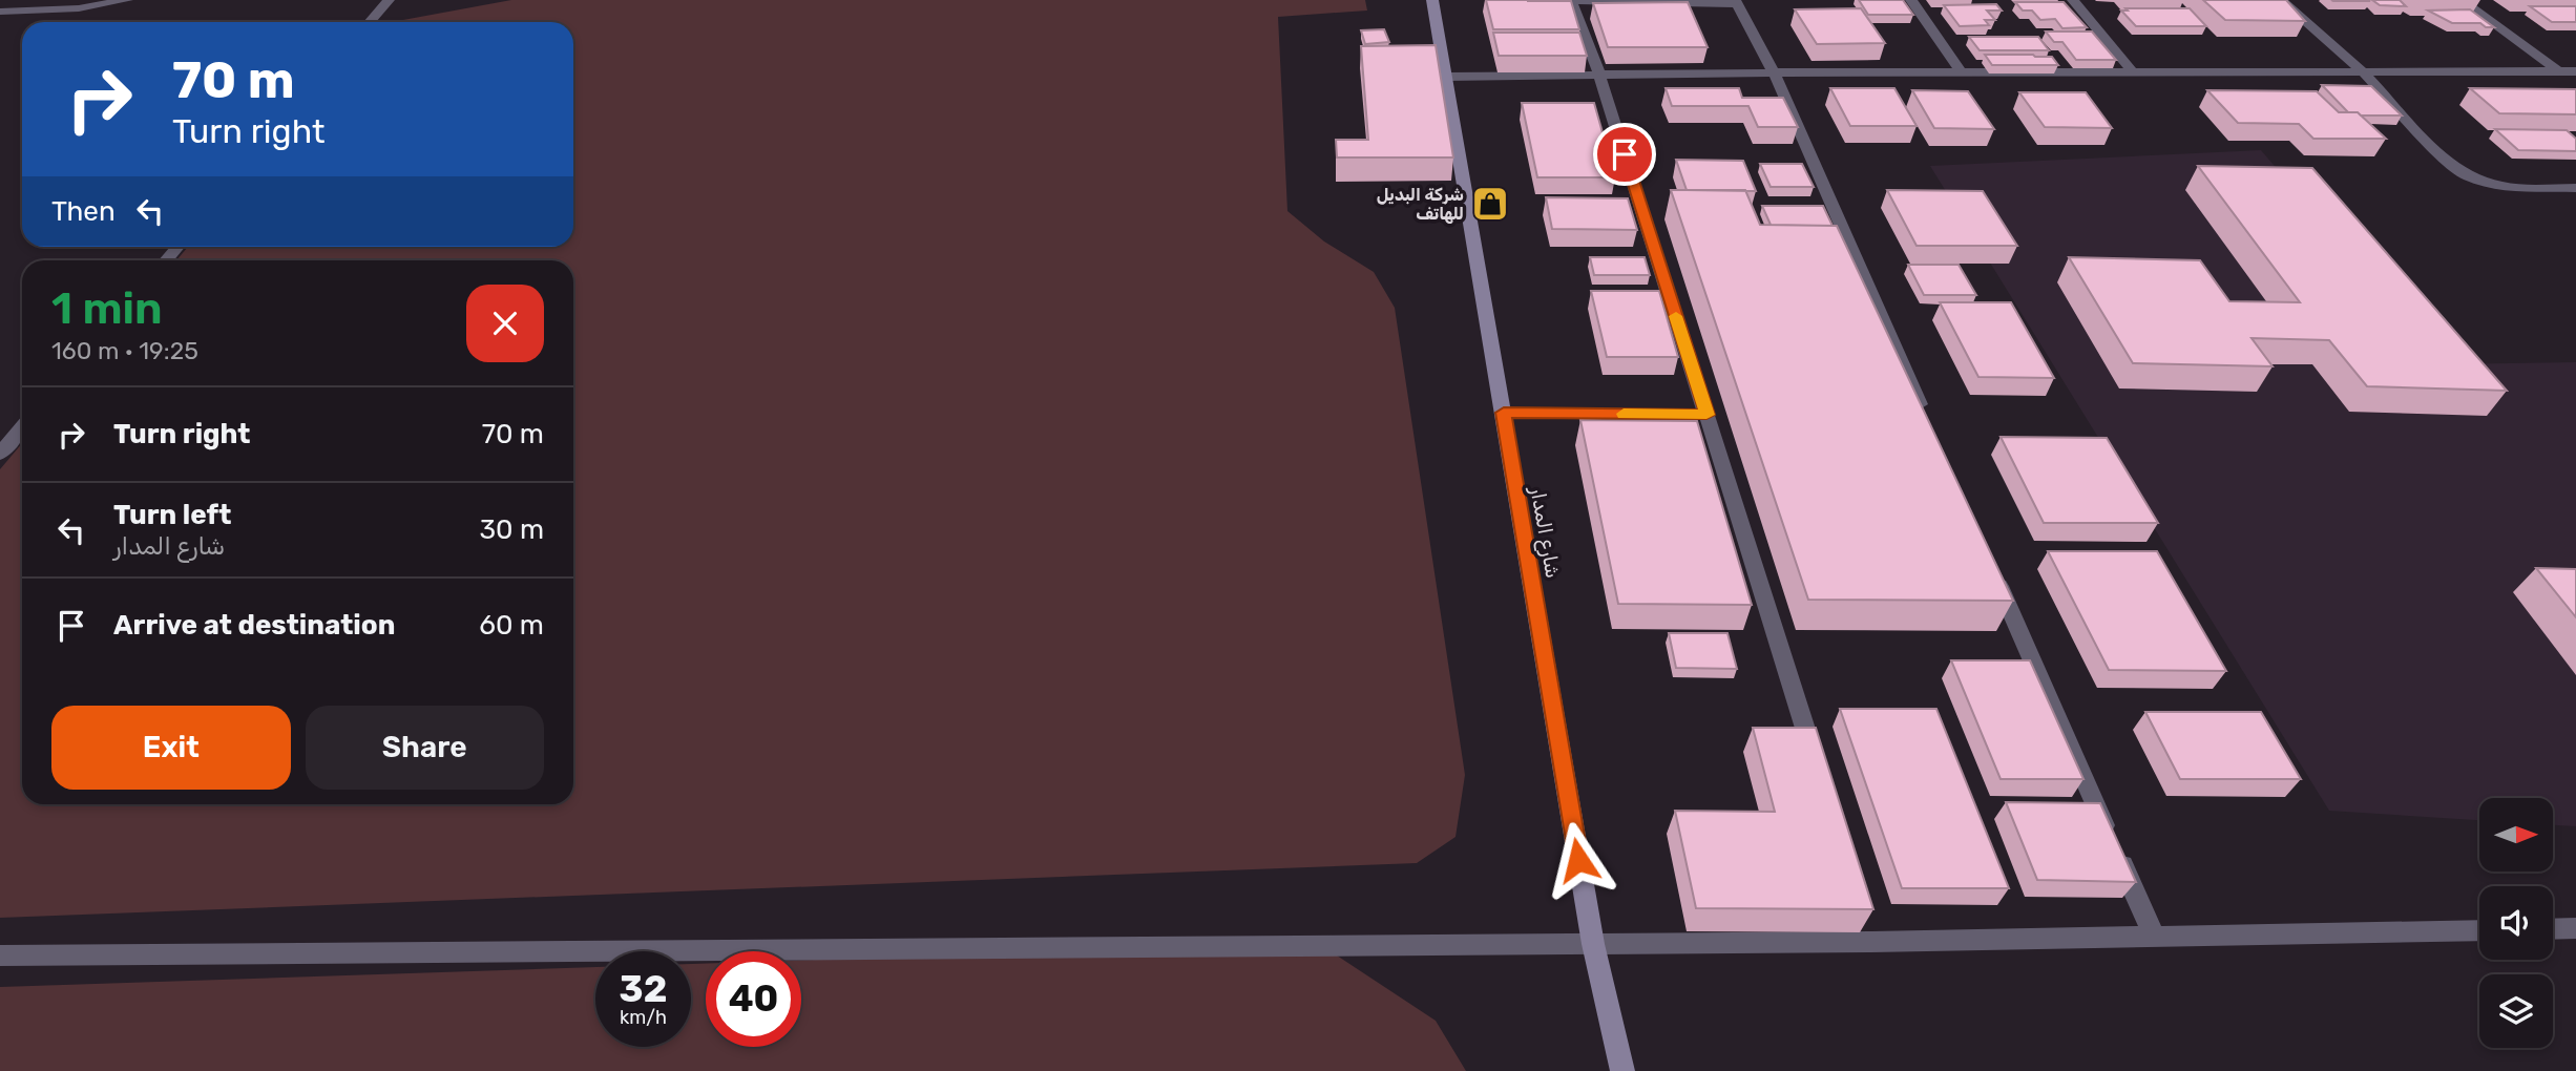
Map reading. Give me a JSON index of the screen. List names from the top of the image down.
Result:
{
  "streets": {
    "street": ["شارع المدار"]
  },
  "places": {
    "shop": ["شركة البديل للهاتف"]
  },
  "north": "right",
  "page": {
    "turn": ["70 m", "Turn right"],
    "then": "Then",
    "heading": ["1 min", "160 m · 19:25"],
    "list": [
      {
        "name": "Turn right",
        "value": "70 m"
      },
      {
        "name": "Turn left",
        "note": "شارع المدار",
        "value": "30 m"
      },
      {
        "name": "Arrive at destination",
        "value": "60 m"
      }
    ],
    "buttons": ["Exit", "Share"],
    "speed": "32 km/h",
    "limit": "40"
  }
}
